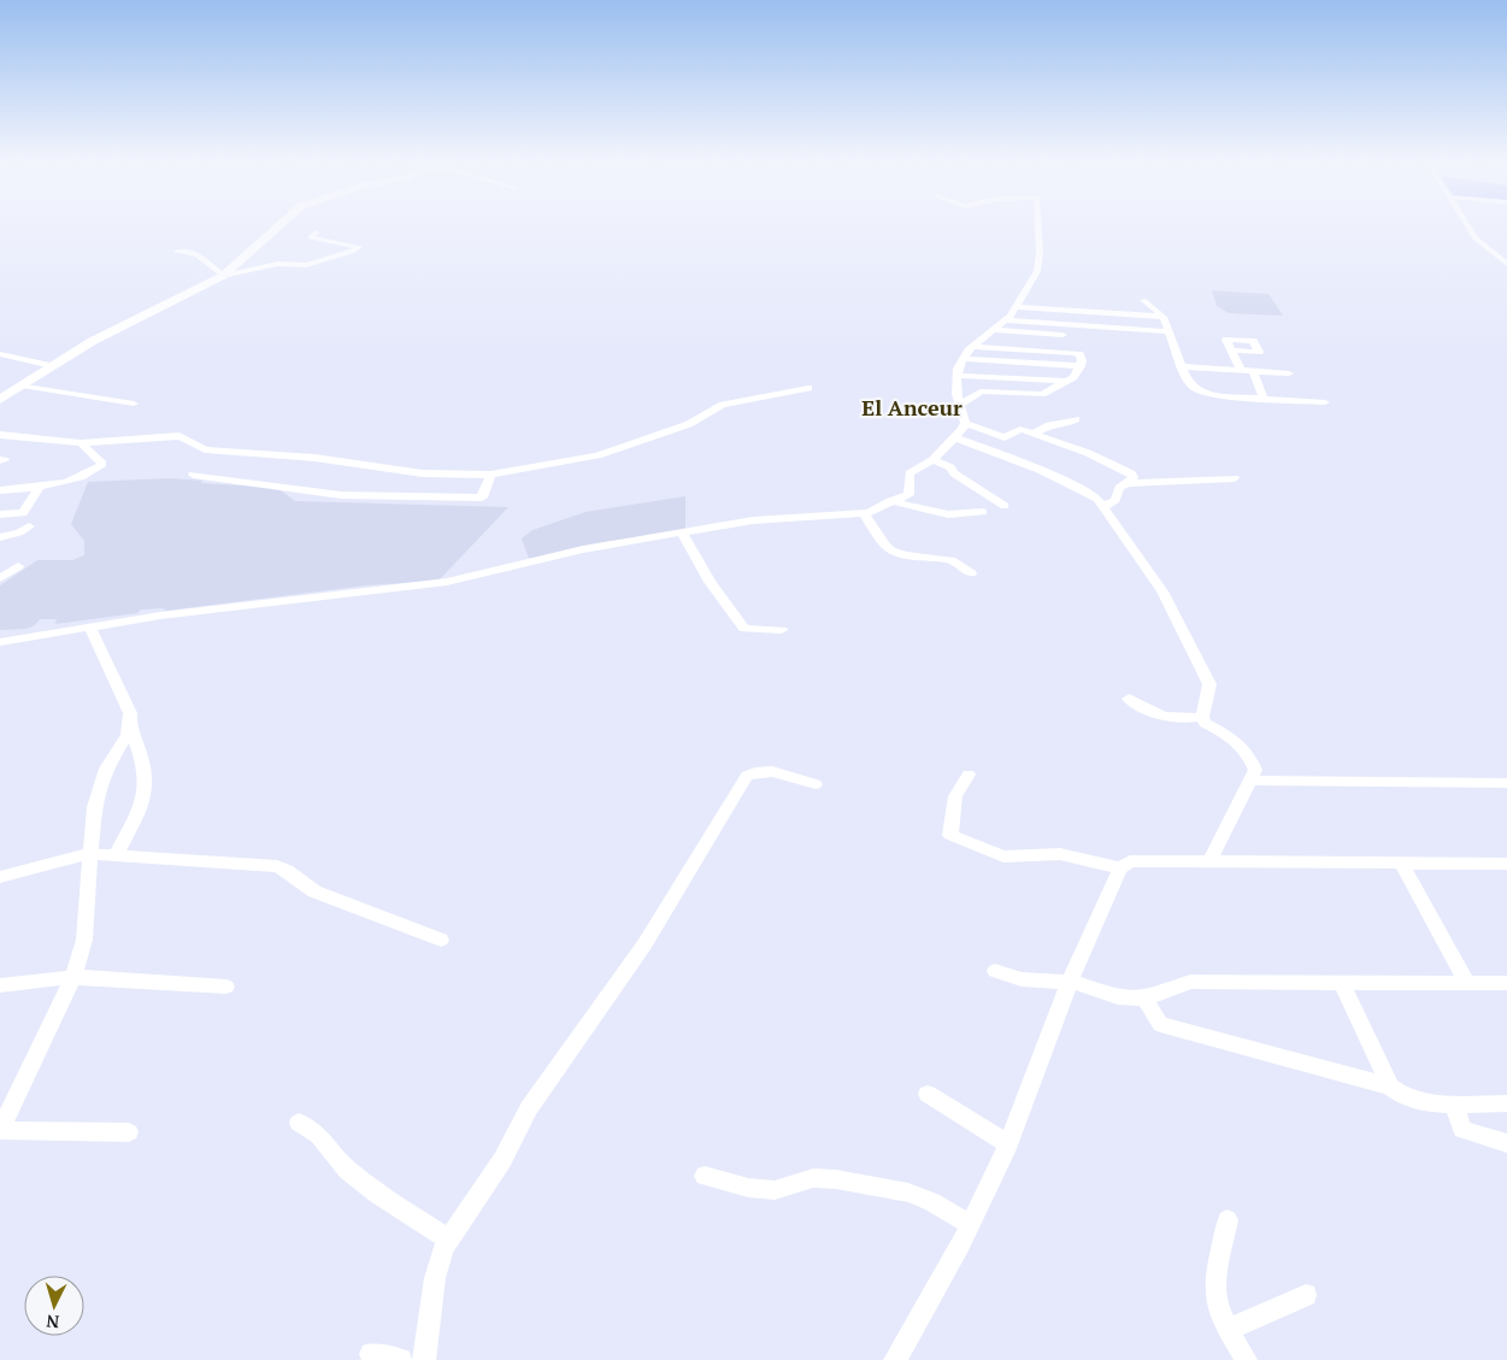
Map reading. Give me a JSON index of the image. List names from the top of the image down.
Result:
{
  "districts": ["El Anceur"],
  "north": "bottom"
}
